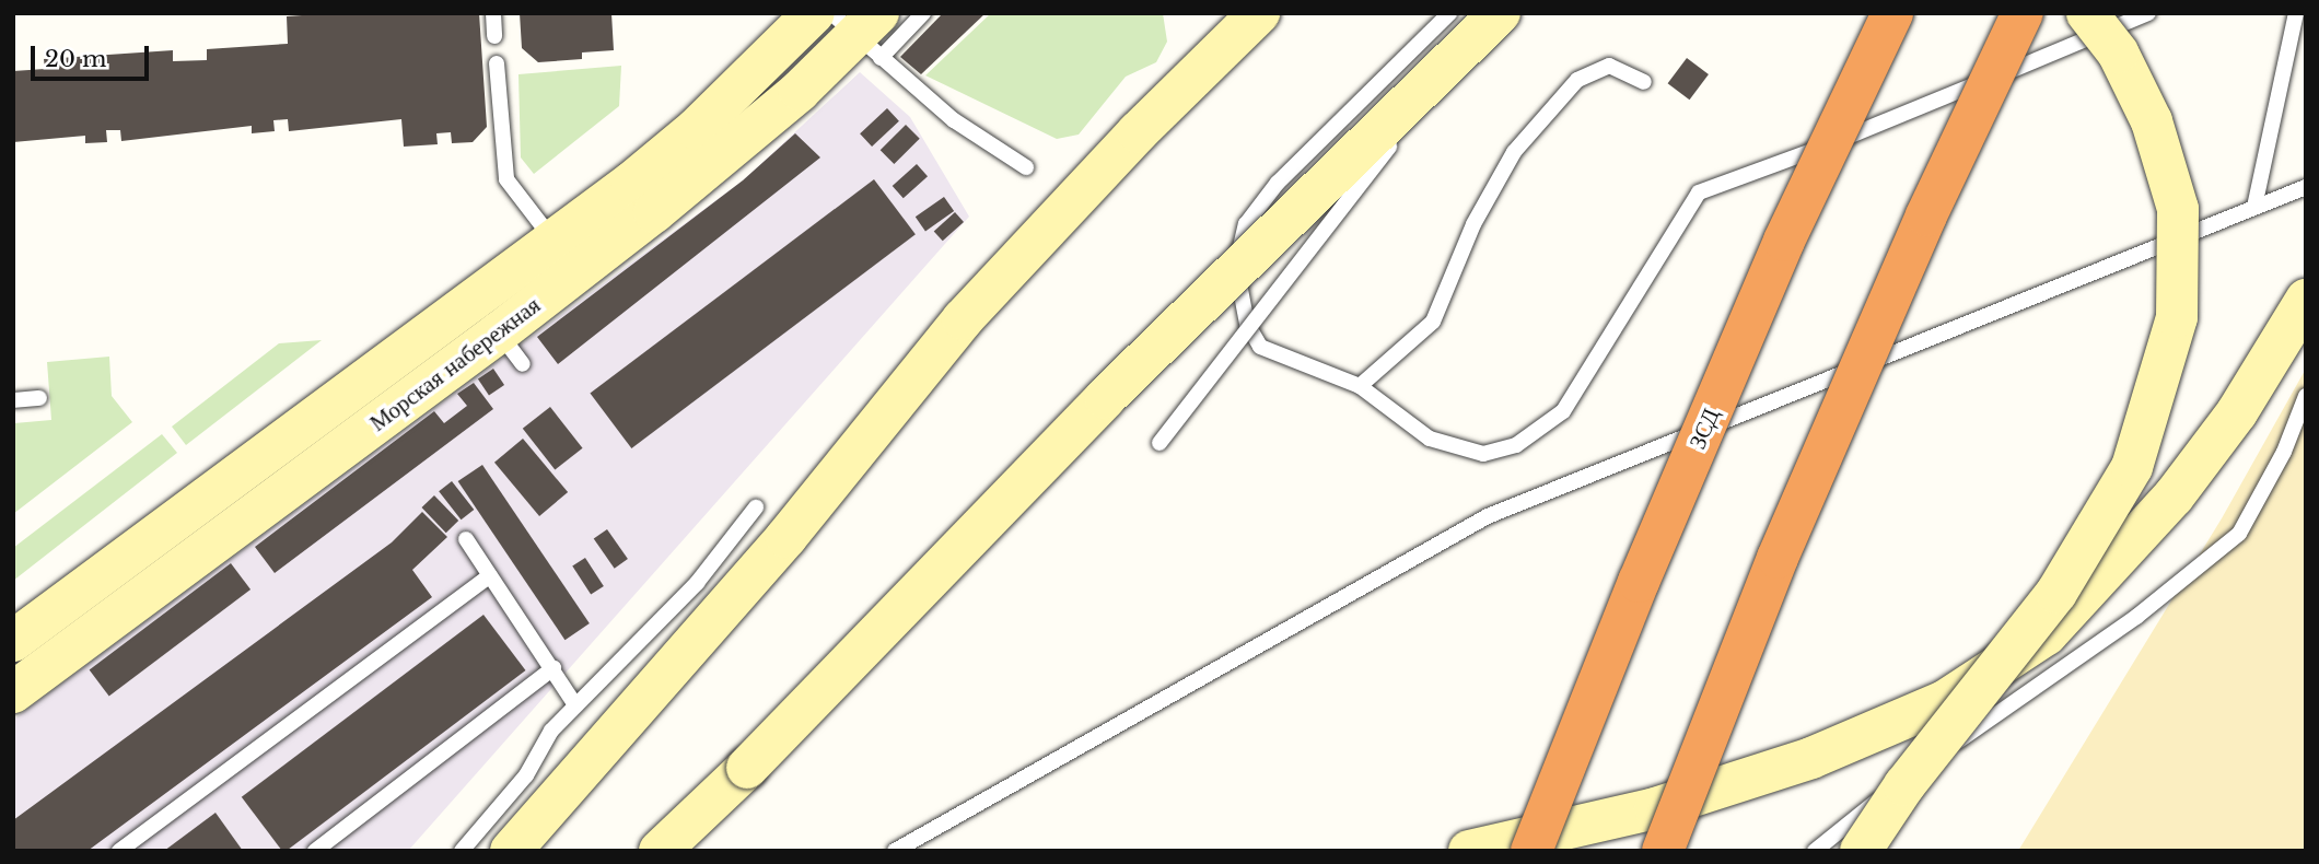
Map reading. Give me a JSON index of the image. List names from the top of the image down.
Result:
{
  "streets": {
    "highway": ["ЗСД"],
    "main road": ["Морская набережная"]
  },
  "scale_bar": "20 m"
}
